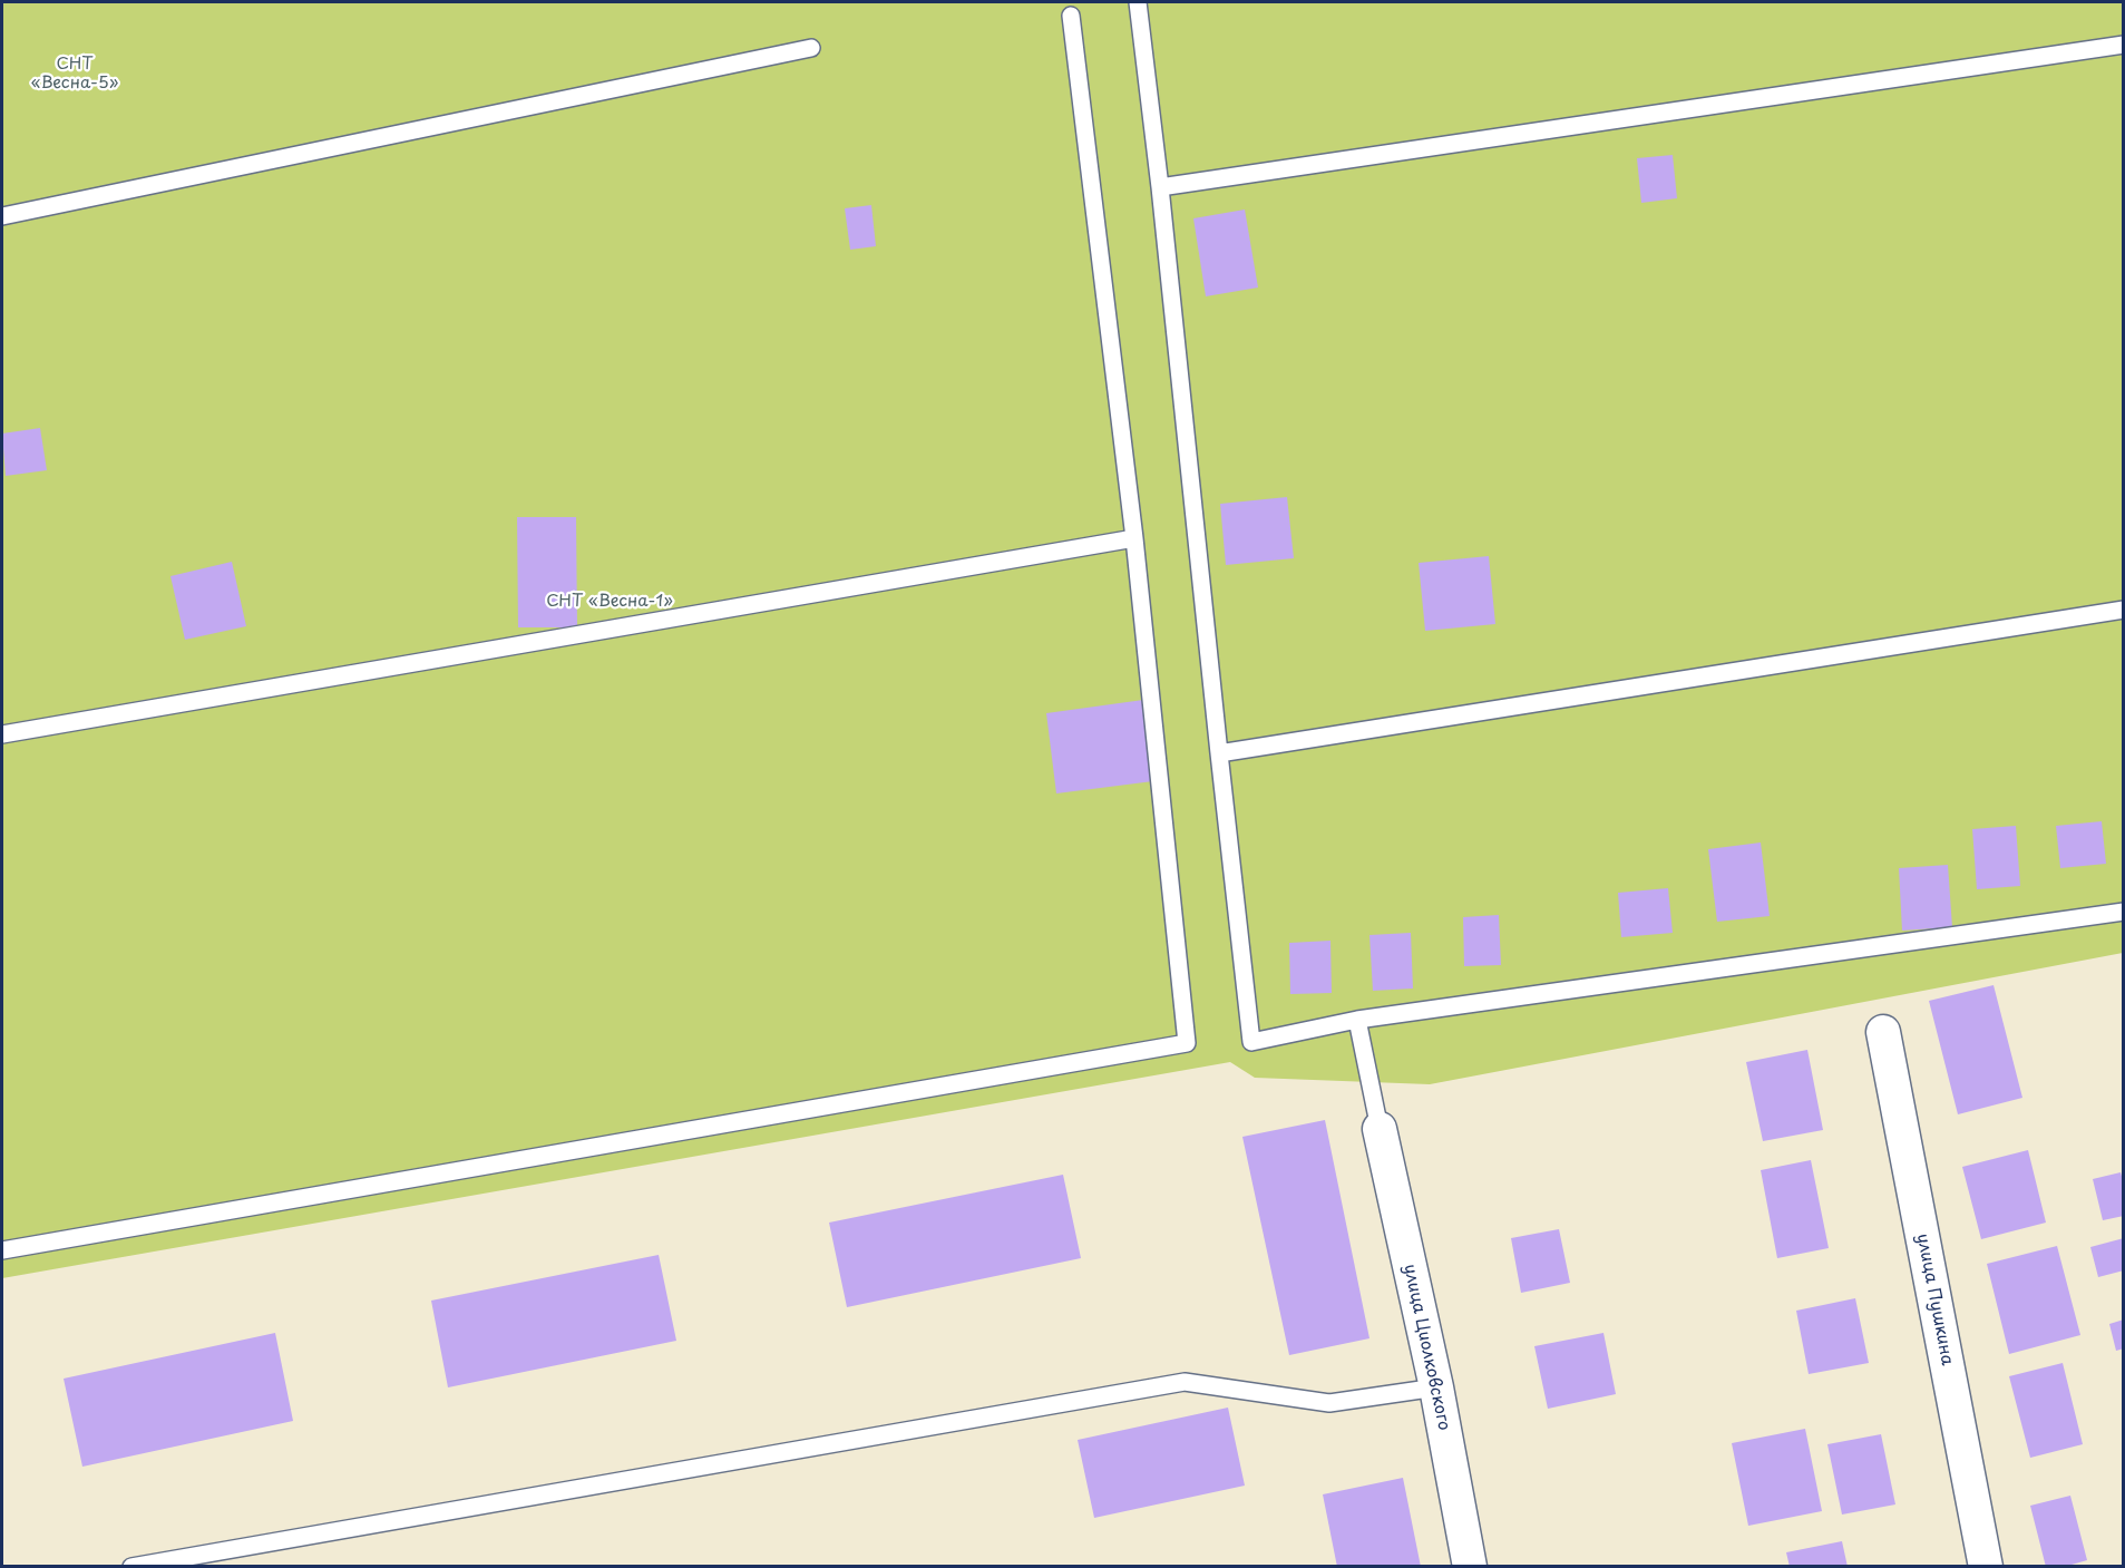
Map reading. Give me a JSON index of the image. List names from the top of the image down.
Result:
{
  "streets": {
    "street": ["улица Пушкина", "улица Циолковского"]
  },
  "parks": ["СНТ «Весна-5»", "СНТ «Весна-1»"]
}
